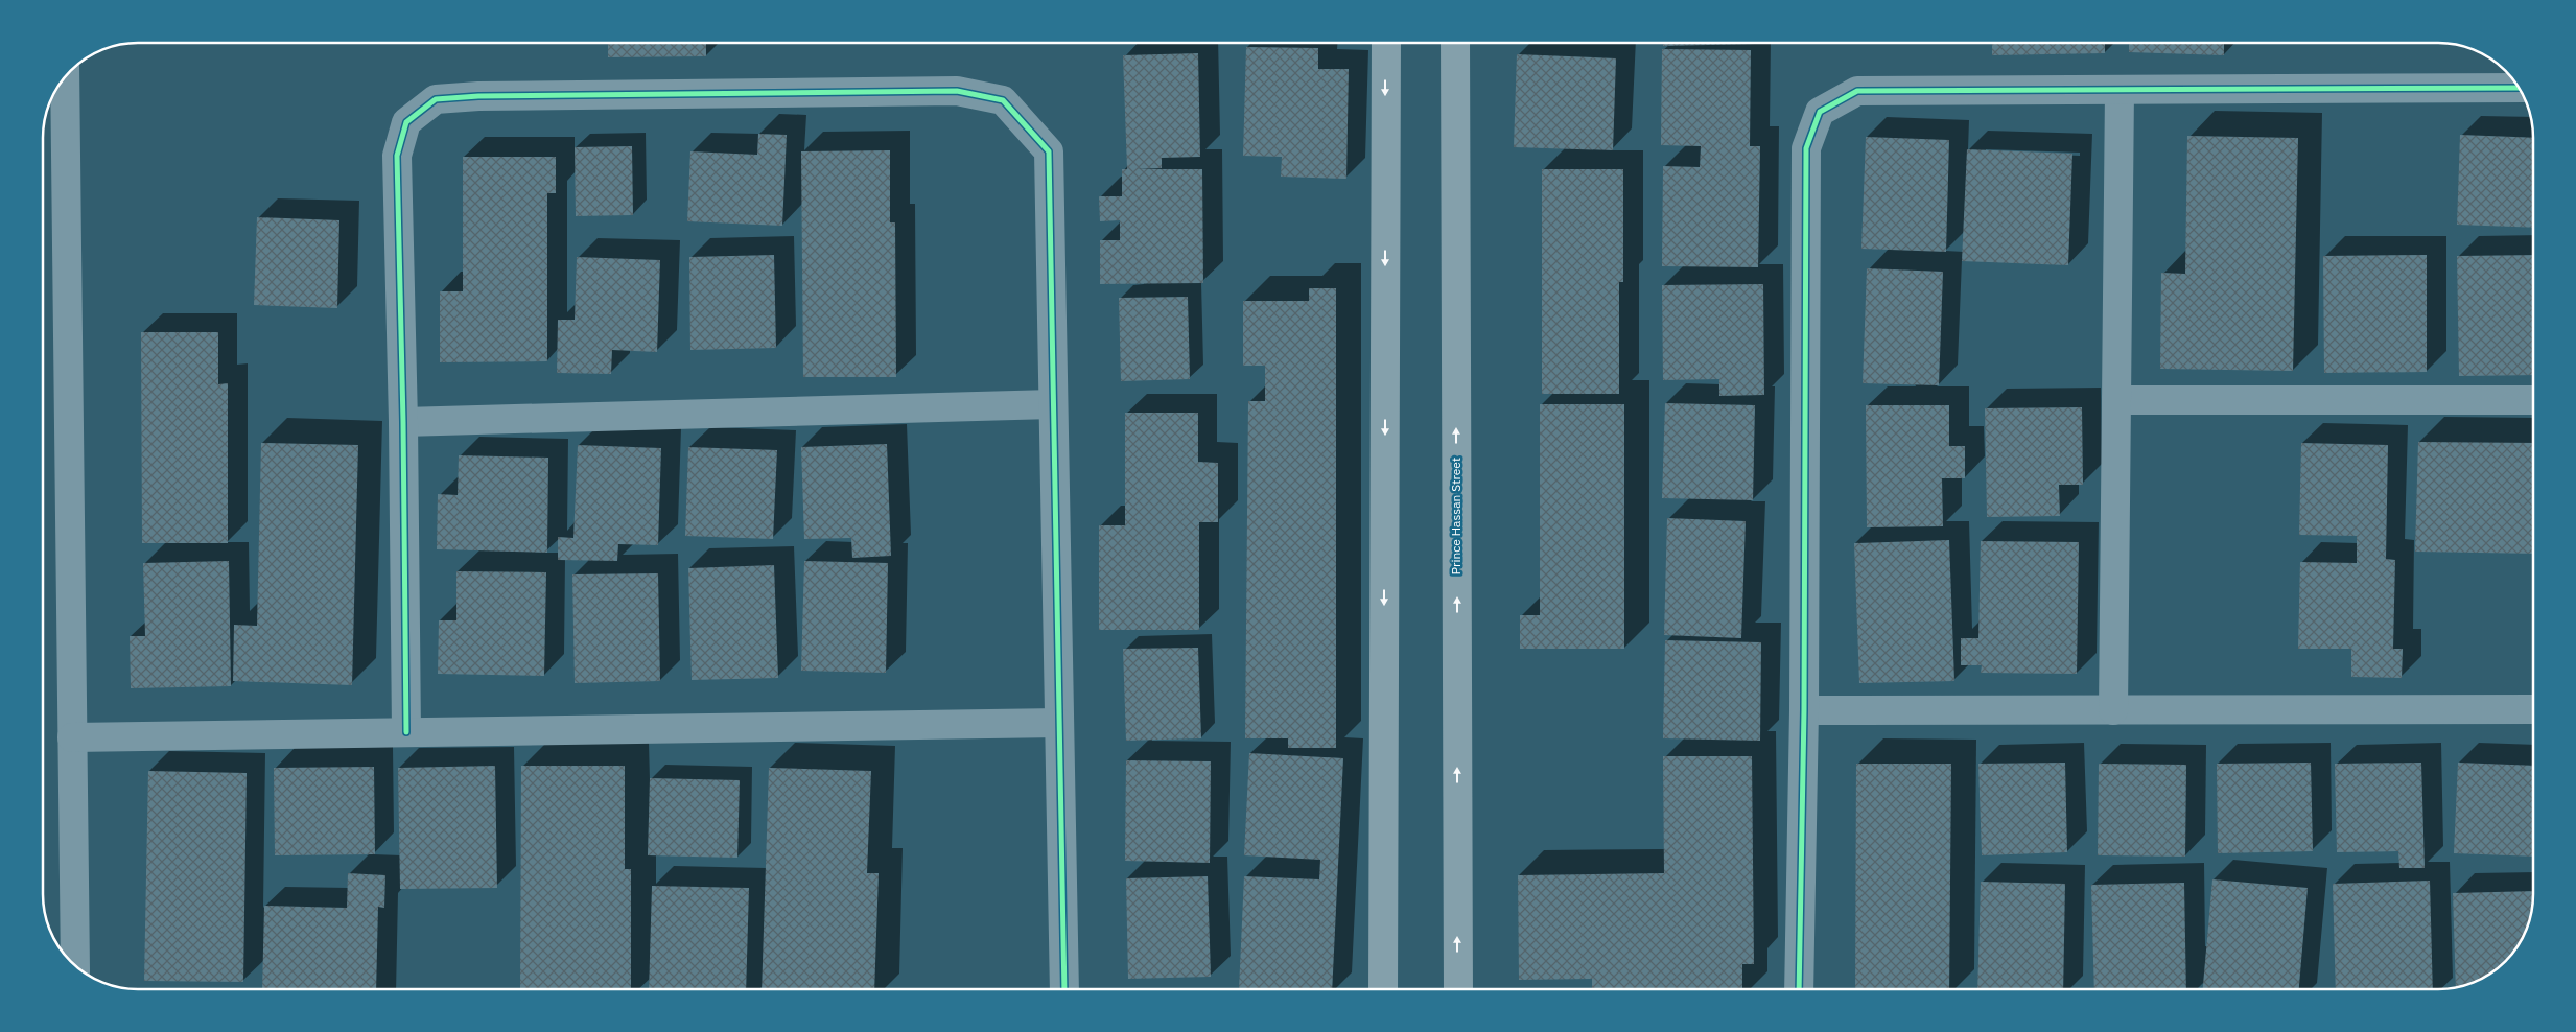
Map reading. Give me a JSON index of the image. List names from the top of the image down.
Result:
{
  "streets": {
    "main road": ["Prince Hassan Street"]
  }
}
